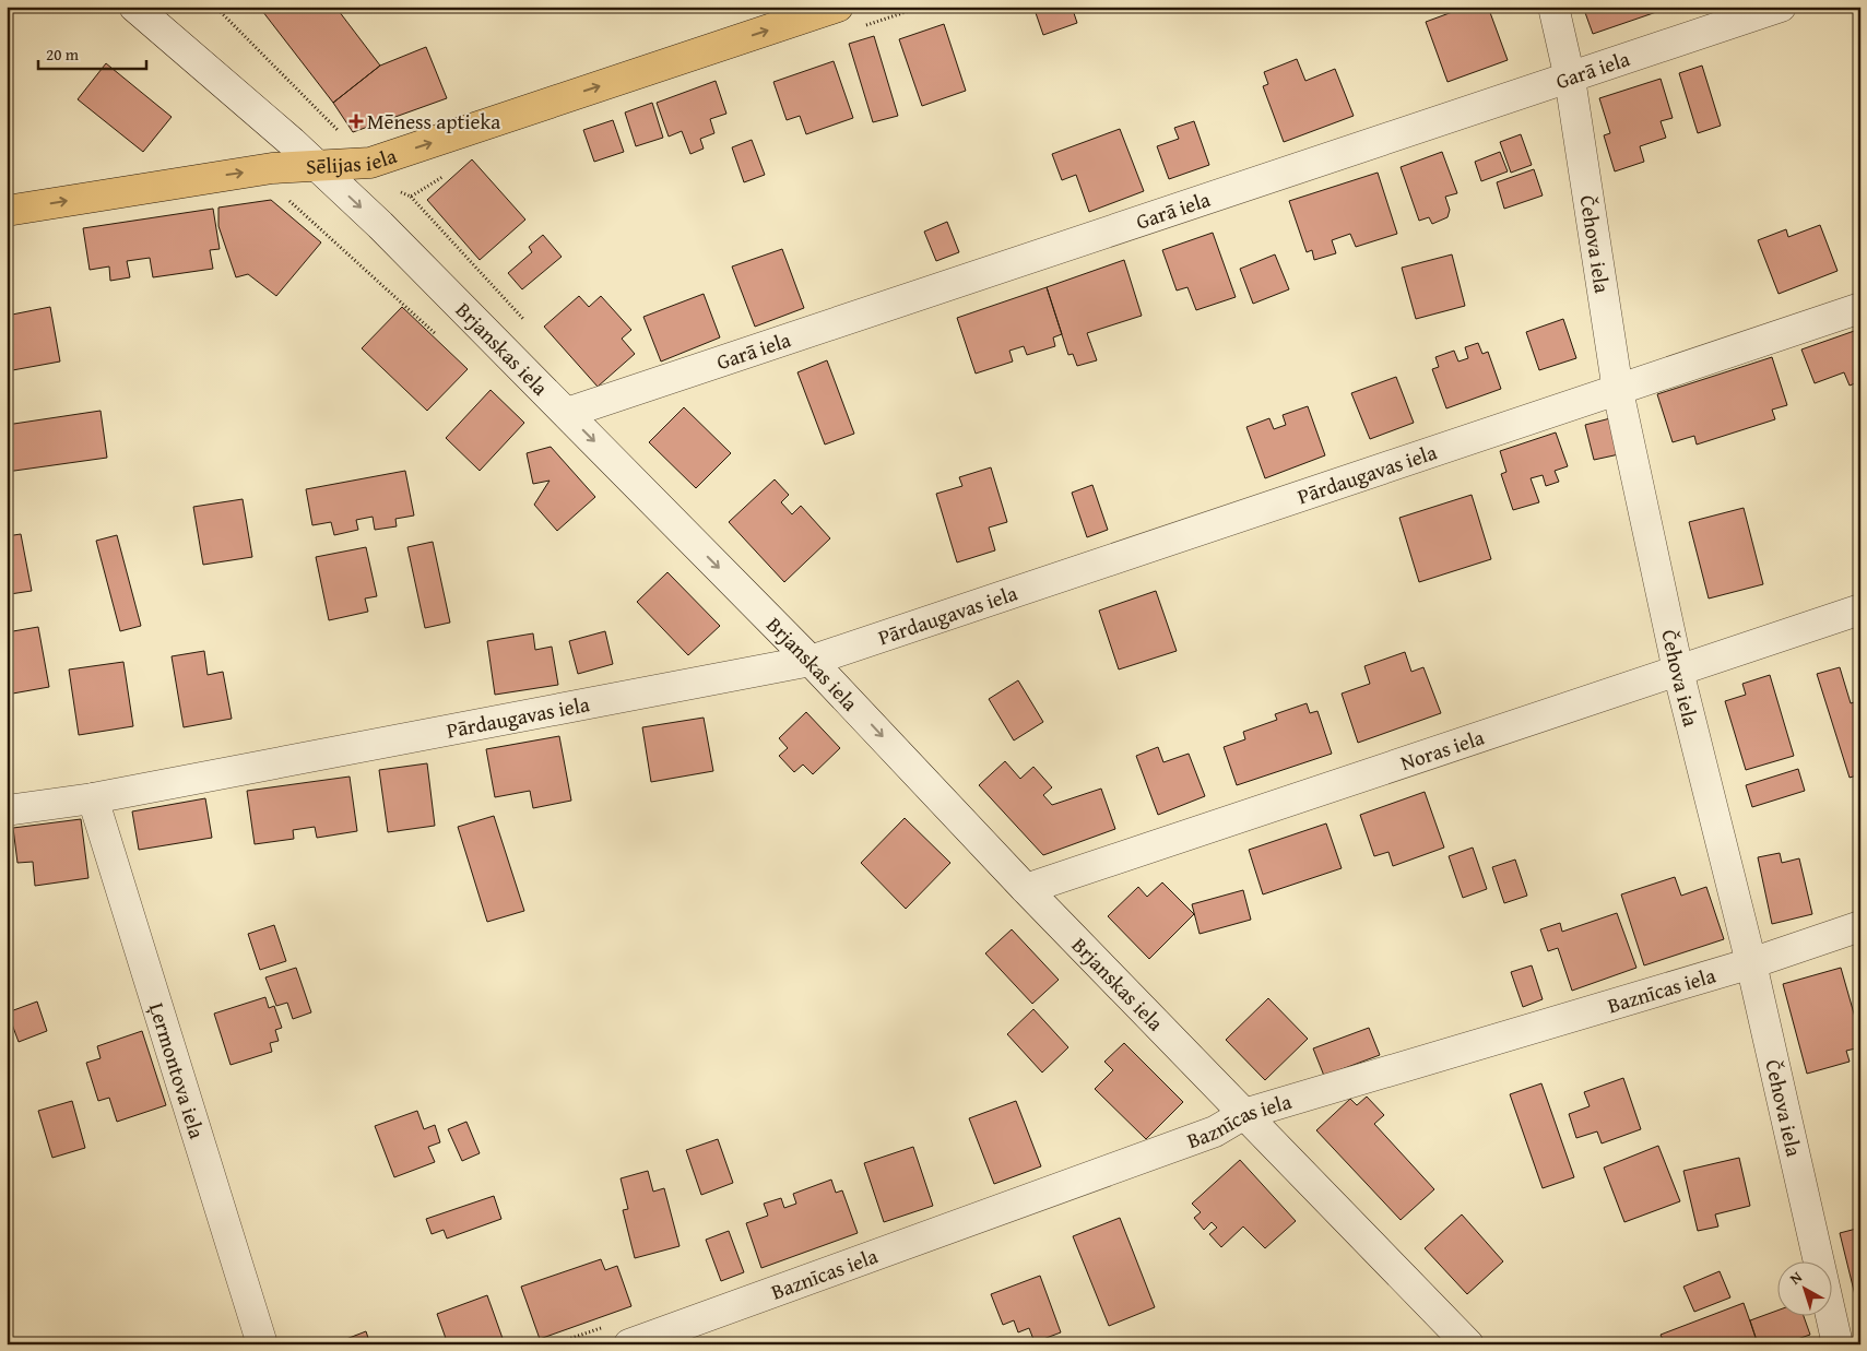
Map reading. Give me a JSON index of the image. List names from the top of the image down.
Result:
{
  "streets": {
    "main road": ["Sēlijas iela"],
    "street": [
      "Garā iela",
      "Čehova iela",
      "Brjanskas iela",
      "Pārdaugavas iela",
      "Noras iela",
      "Baznīcas iela",
      "Ļermontova iela"
    ]
  },
  "crossings": [
    ["Garā iela", "Čehova iela"],
    ["Garā iela", "Brjanskas iela"],
    ["Sēlijas iela", "Brjanskas iela"],
    ["Čehova iela", "Pārdaugavas iela"],
    ["Čehova iela", "Noras iela"],
    ["Čehova iela", "Baznīcas iela"],
    ["Brjanskas iela", "Pārdaugavas iela"],
    ["Brjanskas iela", "Noras iela"],
    ["Brjanskas iela", "Baznīcas iela"],
    ["Pārdaugavas iela", "Ļermontova iela"]
  ],
  "one_way": ["Sēlijas iela", "Brjanskas iela"],
  "places": {
    "health": ["Mēness aptieka"]
  },
  "scale_bar": "20 m",
  "north": "top left"
}
